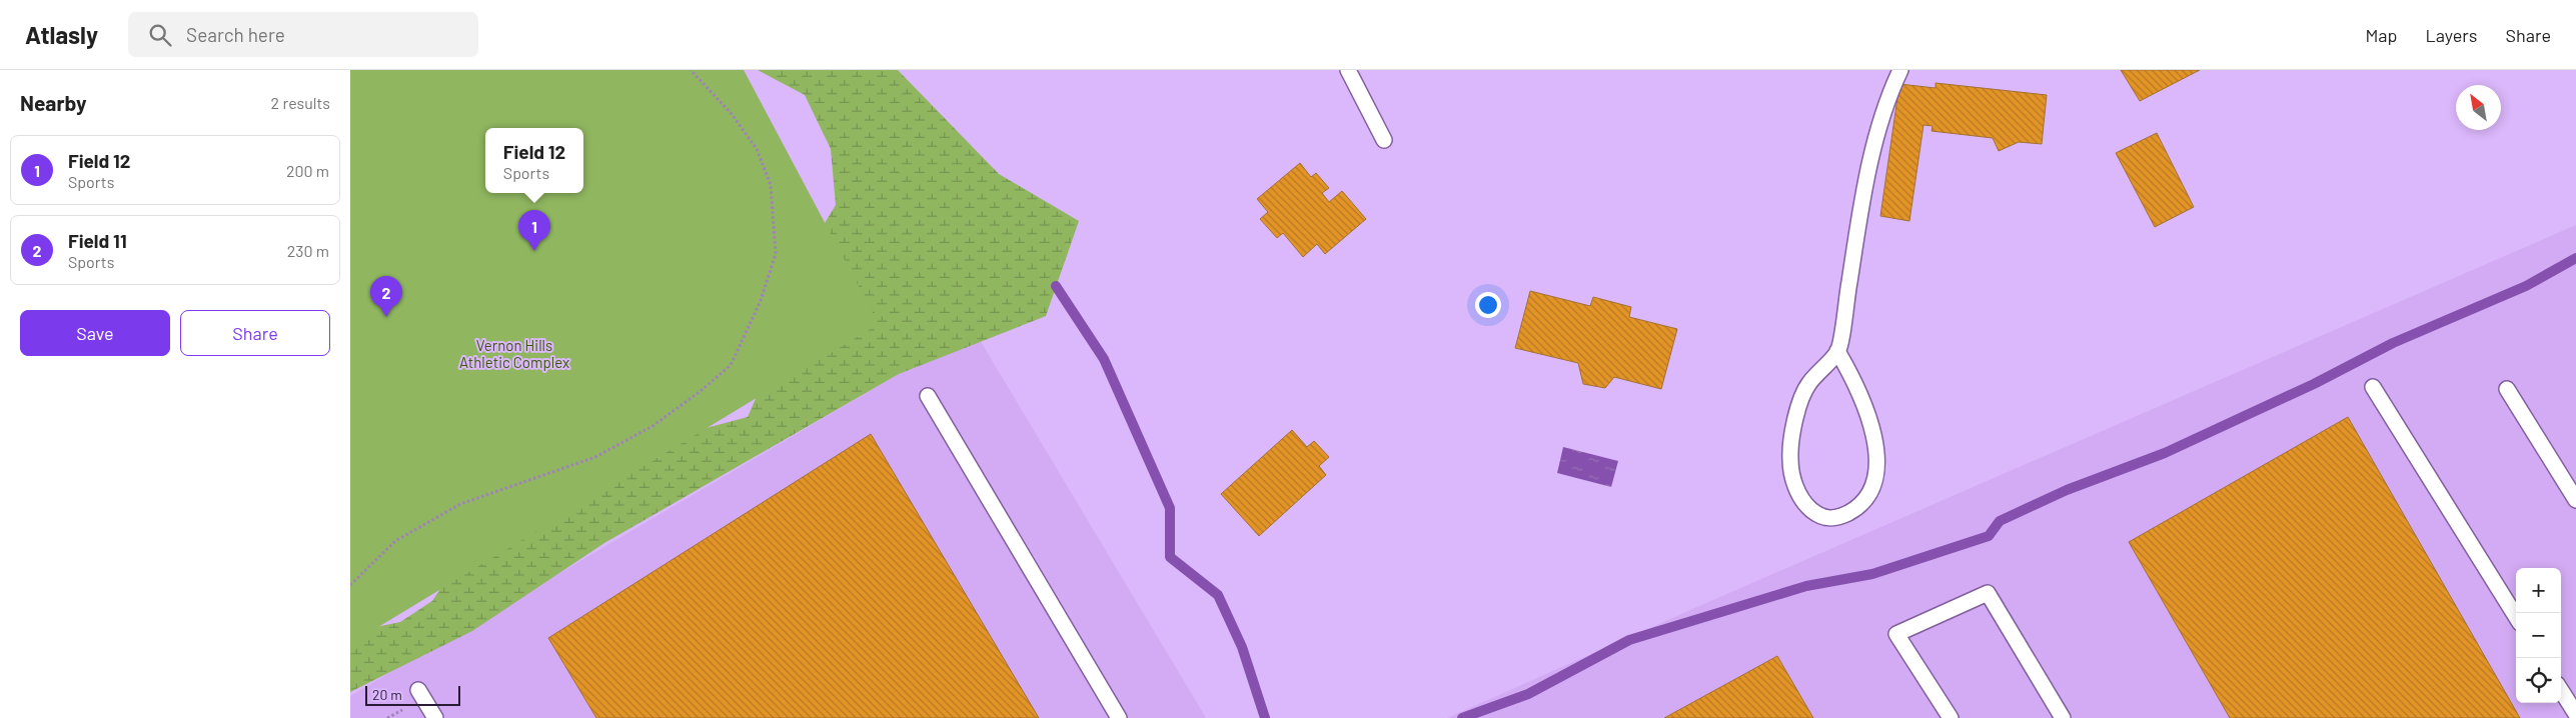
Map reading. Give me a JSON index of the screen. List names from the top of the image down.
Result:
{
  "parks": ["Vernon Hills Athletic Complex"],
  "scale_bar": "20 m",
  "north": "top left",
  "page": {
    "header": "Atlasly",
    "search": "Search here",
    "nav": ["Map", "Layers", "Share"],
    "heading": ["Nearby", "2 results"],
    "popup": ["Field 12", "Sports"],
    "list": [
      {
        "mark": "1",
        "name": "Field 12",
        "note": "Sports",
        "value": "200 m"
      },
      {
        "mark": "2",
        "name": "Field 11",
        "note": "Sports",
        "value": "230 m"
      }
    ],
    "pins": ["1", "2"],
    "buttons": ["Save", "Share"],
    "map_buttons": ["+", "−"],
    "scale": "20 m"
  }
}
